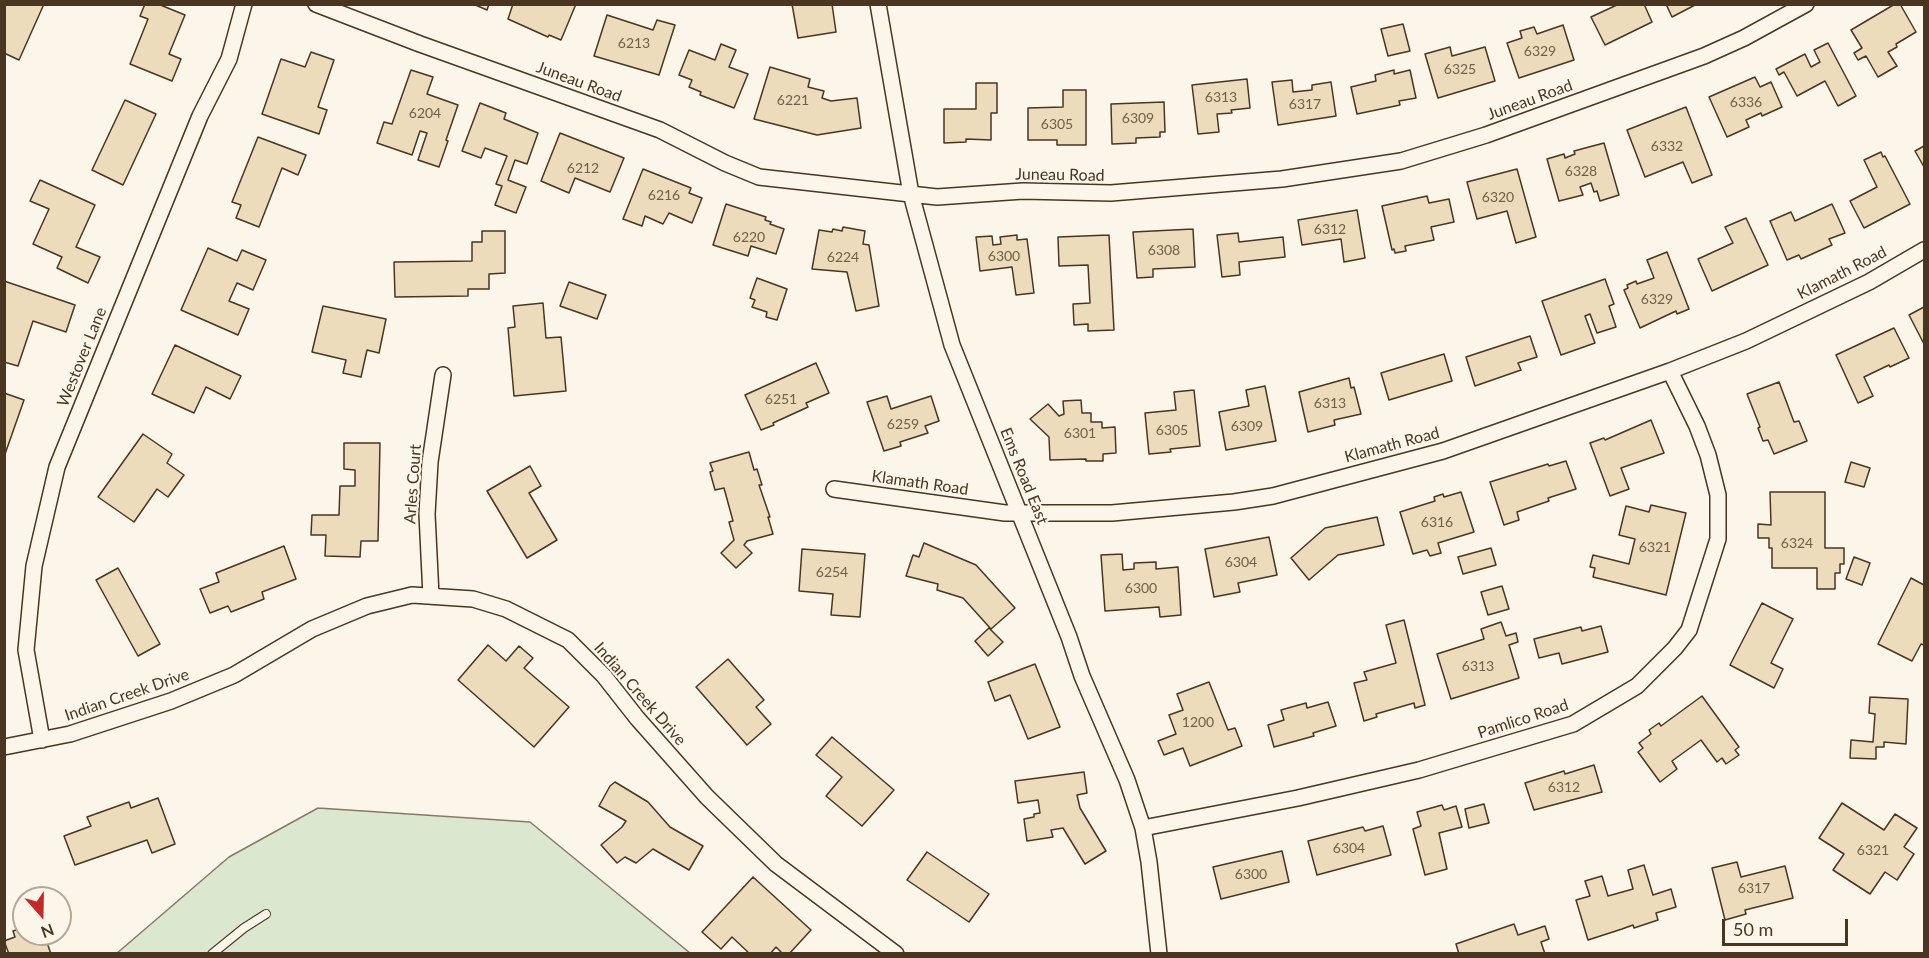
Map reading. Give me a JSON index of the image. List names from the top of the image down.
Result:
{
  "streets": {
    "street": [
      "Juneau Road",
      "Klamath Road",
      "Westover Lane",
      "Ems Road East",
      "Arles Court",
      "Indian Creek Drive",
      "Pamlico Road"
    ]
  },
  "crossings": [
    ["Juneau Road", "Ems Road East"],
    ["Klamath Road", "Ems Road East"],
    ["Klamath Road", "Pamlico Road"],
    ["Westover Lane", "Indian Creek Drive"],
    ["Ems Road East", "Pamlico Road"],
    ["Arles Court", "Indian Creek Drive"]
  ],
  "house_numbers": [
    "6213",
    "6329",
    "6325",
    "6313",
    "6221",
    "6336",
    "6317",
    "6204",
    "6309",
    "6305",
    "6332",
    "6212",
    "6328",
    "6216",
    "6320",
    "6312",
    "6220",
    "6308",
    "6300",
    "6224",
    "6329",
    "6251",
    "6313",
    "6259",
    "6309",
    "6305",
    "6301",
    "6316",
    "6324",
    "6321",
    "6304",
    "6254",
    "6300",
    "6313",
    "1200",
    "6312",
    "6304",
    "6321",
    "6300",
    "6317"
  ],
  "scale_bar": "50 m",
  "north": "bottom"
}
